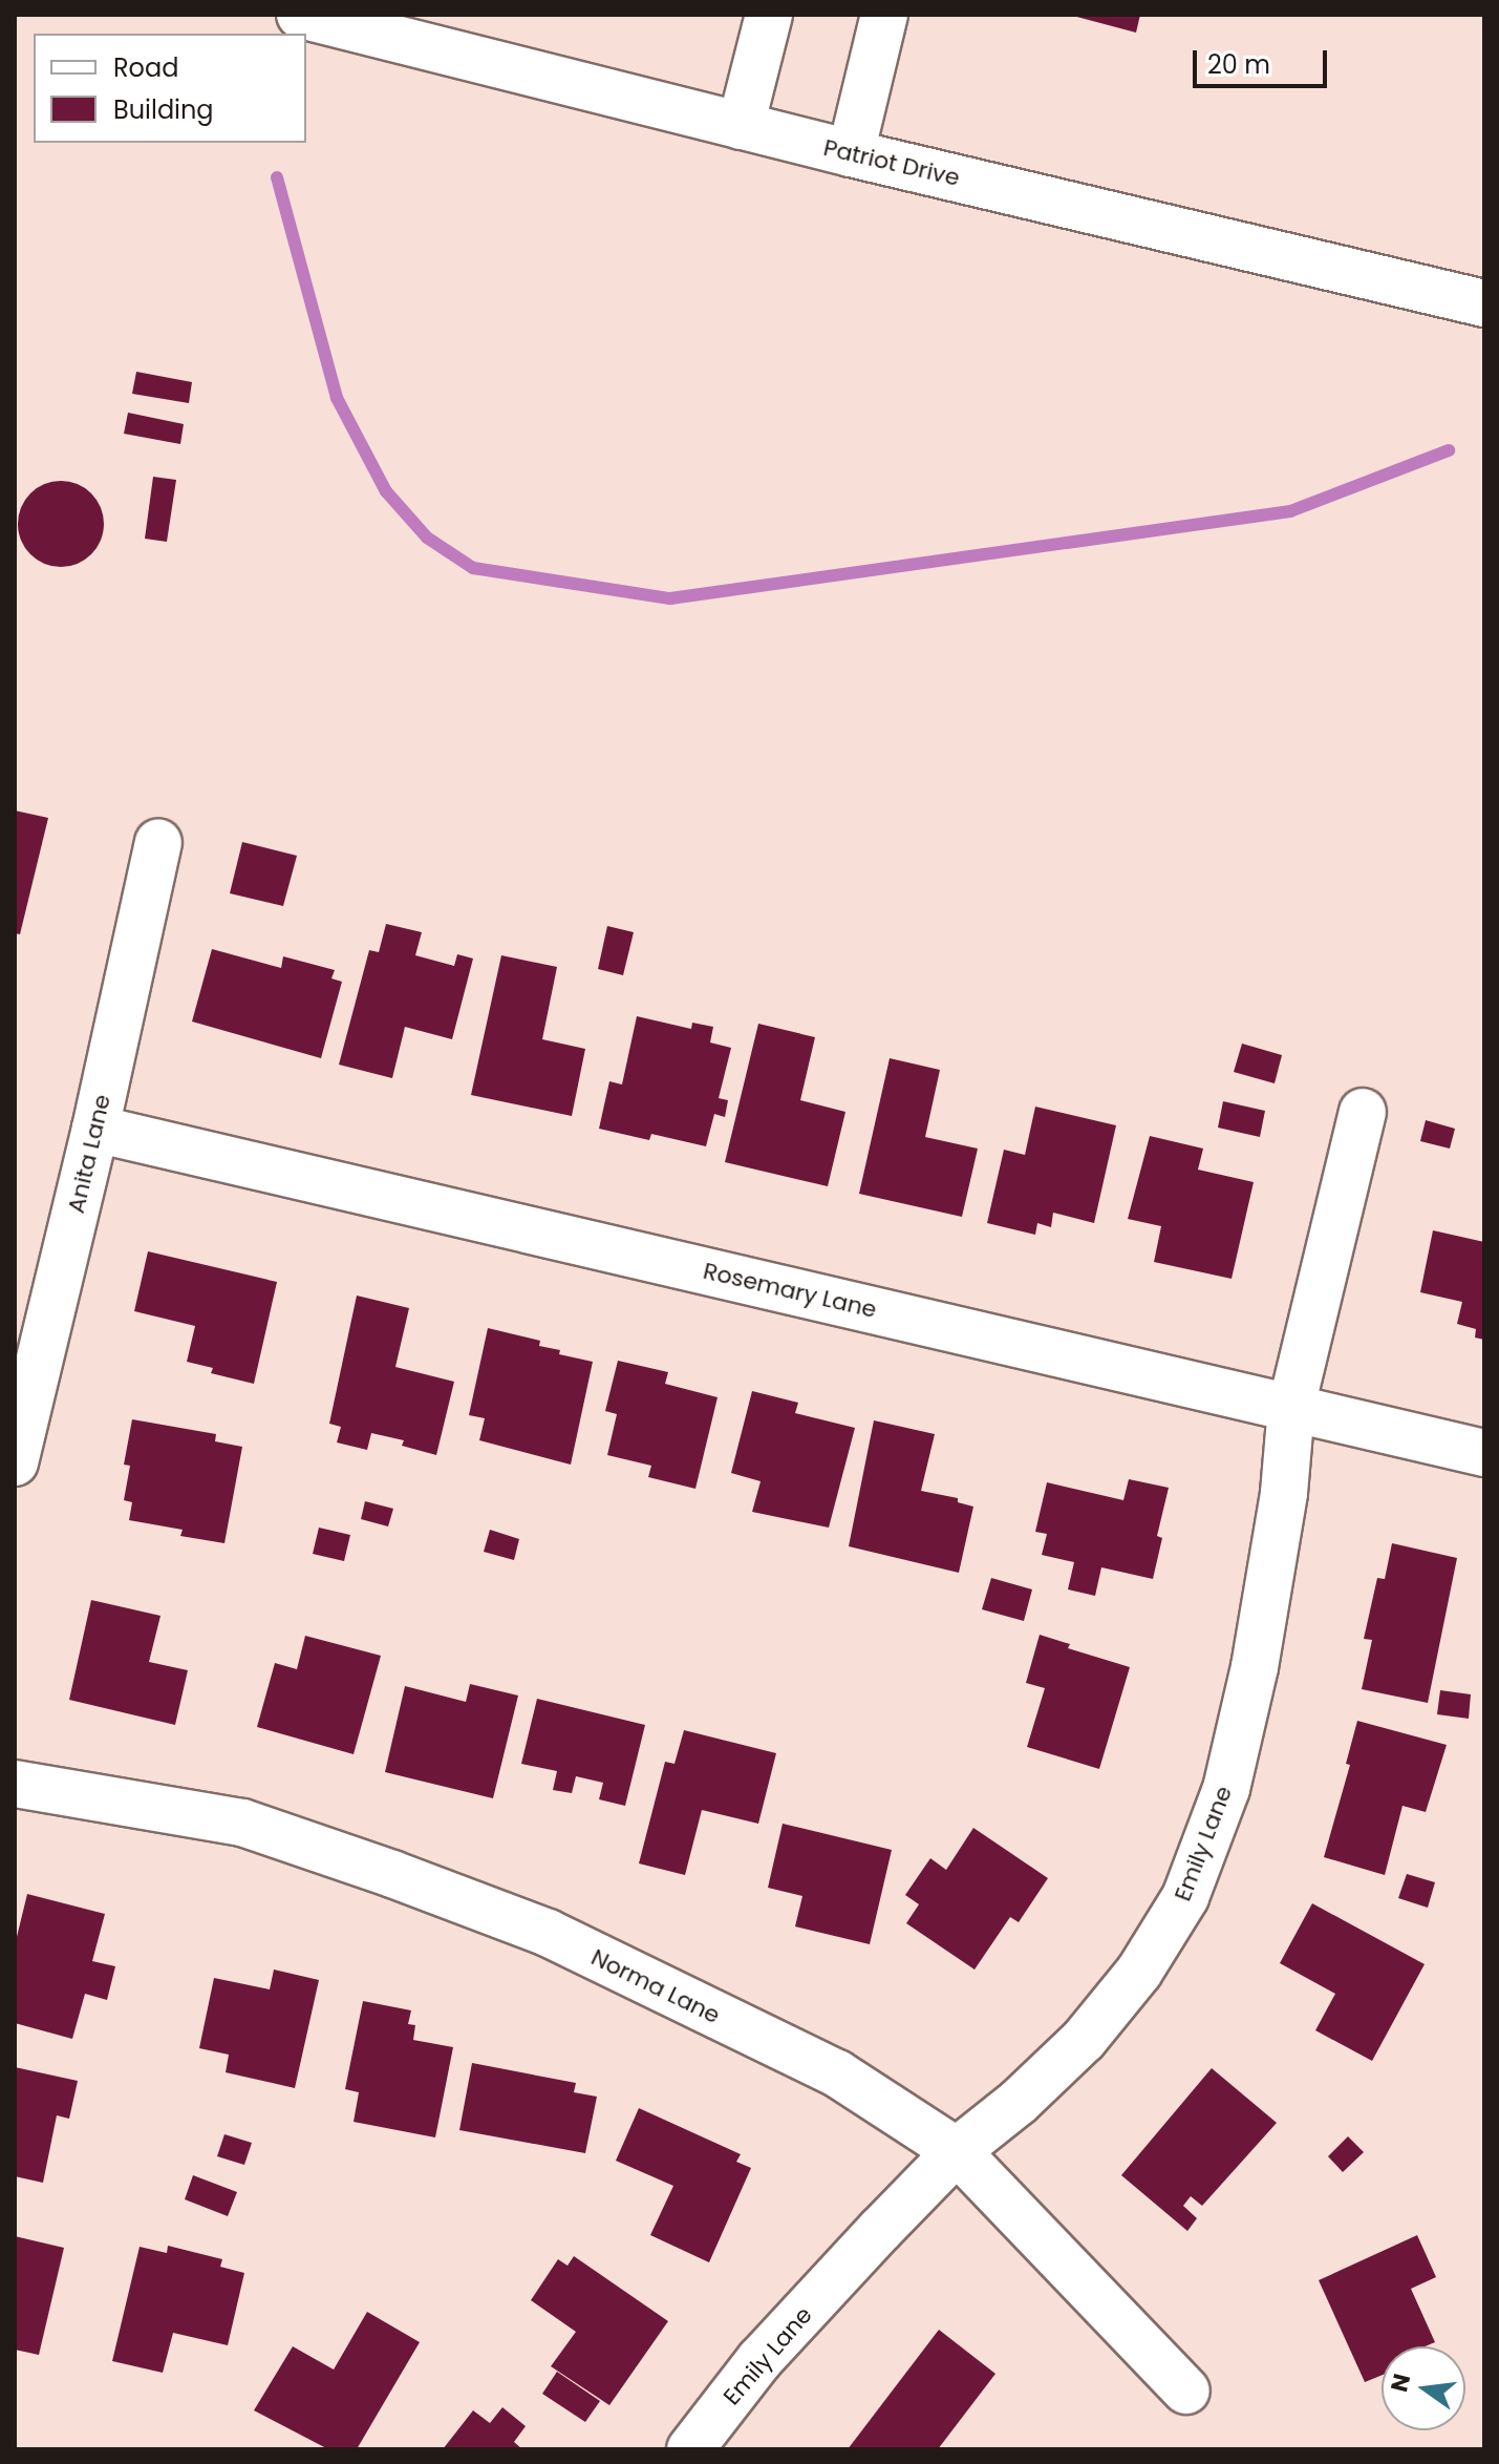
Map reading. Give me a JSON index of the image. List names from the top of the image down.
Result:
{
  "streets": {
    "street": [
      "Patriot Drive",
      "Anita Lane",
      "Rosemary Lane",
      "Emily Lane",
      "Norma Lane"
    ]
  },
  "crossings": [
    ["Anita Lane", "Rosemary Lane"],
    ["Rosemary Lane", "Emily Lane"],
    ["Emily Lane", "Norma Lane"]
  ],
  "legend": ["Road", "Building"],
  "scale_bar": "20 m",
  "north": "left"
}
